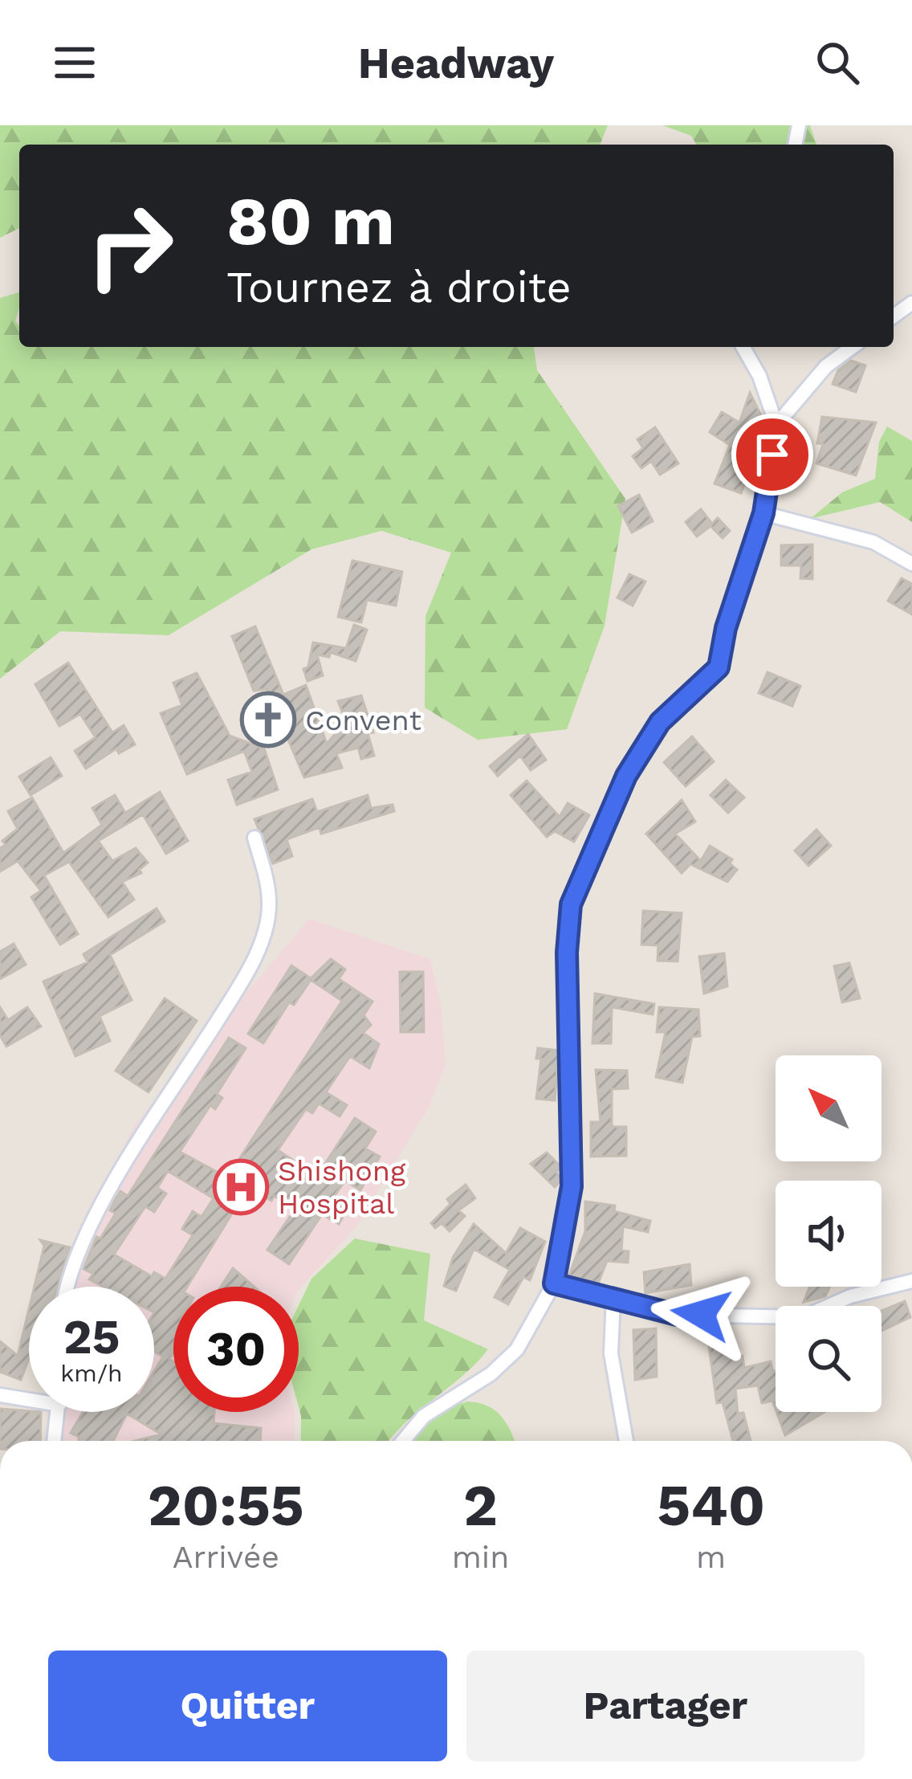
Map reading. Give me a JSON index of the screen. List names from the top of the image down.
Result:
{
  "places": {
    "church": ["Convent"],
    "hospital": ["Shishong Hospital"]
  },
  "north": "top left",
  "page": {
    "header": "Headway",
    "turn": ["80 m", "Tournez à droite"],
    "speed": "25 km/h",
    "limit": "30",
    "eta": [
      "20:55",
      "Arrivée",
      "2",
      "min",
      "540",
      "m"
    ],
    "buttons": ["Quitter", "Partager"]
  }
}
